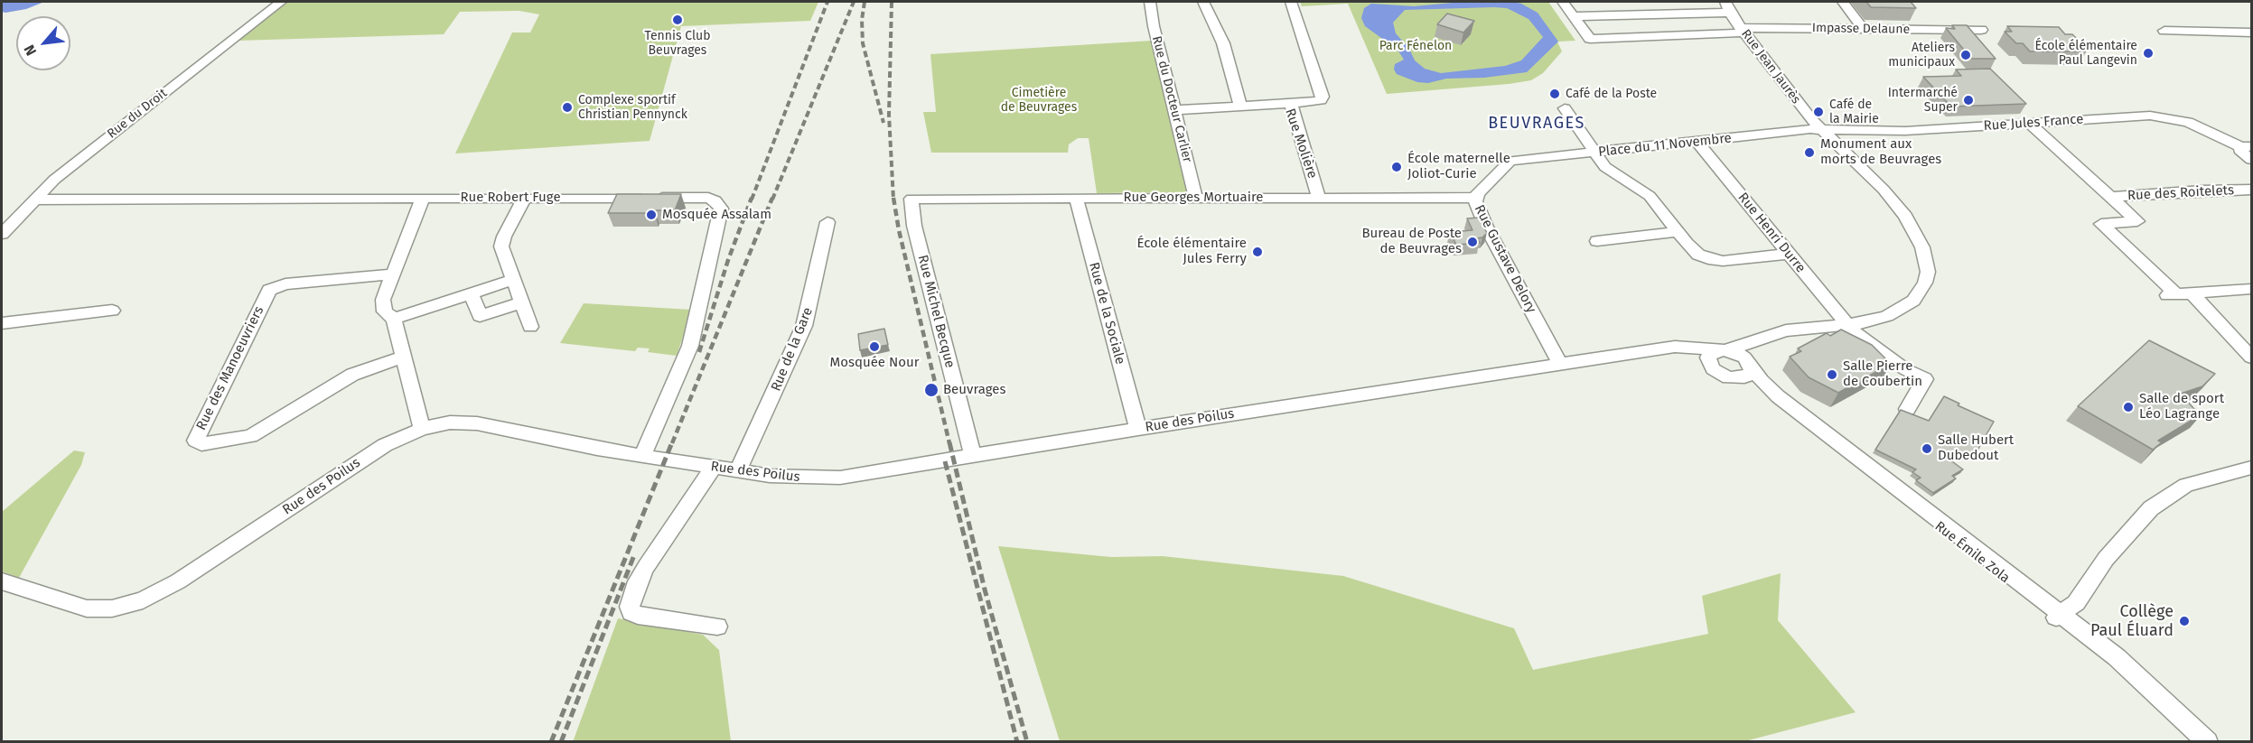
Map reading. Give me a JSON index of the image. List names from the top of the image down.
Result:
{
  "streets": {
    "street": [
      "Impasse Delaune",
      "Rue Jean Jaurès",
      "Rue du Docteur Carlier",
      "Rue du Droit",
      "Rue Jules France",
      "Rue Molière",
      "Place du 11 Novembre",
      "Rue des Roitelets",
      "Rue Robert Fuge",
      "Rue Georges Mortuaire",
      "Rue Henri Durre",
      "Rue Gustave Delory",
      "Rue Michel Becque",
      "Rue de la Sociale",
      "Rue de la Gare",
      "Rue des Manoeuvriers",
      "Rue des Poilus",
      "Rue Émile Zola"
    ]
  },
  "crossings": [
    ["Impasse Delaune", "Rue Jean Jaurès"],
    ["Rue Jean Jaurès", "Rue Jules France"],
    ["Rue Jean Jaurès", "Place du 11 Novembre"],
    ["Rue Jean Jaurès", "Rue Henri Durre"],
    ["Rue Jean Jaurès", "Rue des Poilus"],
    ["Rue Jean Jaurès", "Rue Émile Zola"],
    ["Rue du Docteur Carlier", "Rue Molière"],
    ["Rue du Docteur Carlier", "Rue Georges Mortuaire"],
    ["Rue du Droit", "Rue Robert Fuge"],
    ["Rue Jules France", "Place du 11 Novembre"],
    ["Rue Molière", "Rue Georges Mortuaire"],
    ["Place du 11 Novembre", "Rue Henri Durre"],
    ["Place du 11 Novembre", "Rue Gustave Delory"],
    ["Rue Robert Fuge", "Rue des Poilus"],
    ["Rue Georges Mortuaire", "Rue Gustave Delory"],
    ["Rue Georges Mortuaire", "Rue Michel Becque"],
    ["Rue Georges Mortuaire", "Rue de la Sociale"],
    ["Rue Gustave Delory", "Rue des Poilus"],
    ["Rue Michel Becque", "Rue des Poilus"],
    ["Rue de la Sociale", "Rue des Poilus"],
    ["Rue de la Gare", "Rue des Poilus"],
    ["Rue des Poilus", "Rue Émile Zola"]
  ],
  "districts": ["BEUVRAGES"],
  "parks": ["Parc Fénelon", "Cimetière de Beuvrages"],
  "places": [
    "Tennis Club Beuvrages",
    "École élémentaire Paul Langevin",
    "Ateliers municipaux",
    "Café de la Poste",
    "Intermarché Super",
    "Complexe sportif Christian Pennynck",
    "Café de la Mairie",
    "Monument aux morts de Beuvrages",
    "École maternelle Joliot-Curie",
    "Mosquée Assalam",
    "Bureau de Poste de Beuvrages",
    "École élémentaire Jules Ferry",
    "Mosquée Nour",
    "Salle Pierre de Coubertin",
    "Beuvrages",
    "Salle de sport Léo Lagrange",
    "Salle Hubert Dubedout",
    "Collège Paul Éluard"
  ],
  "north": "bottom left"
}
